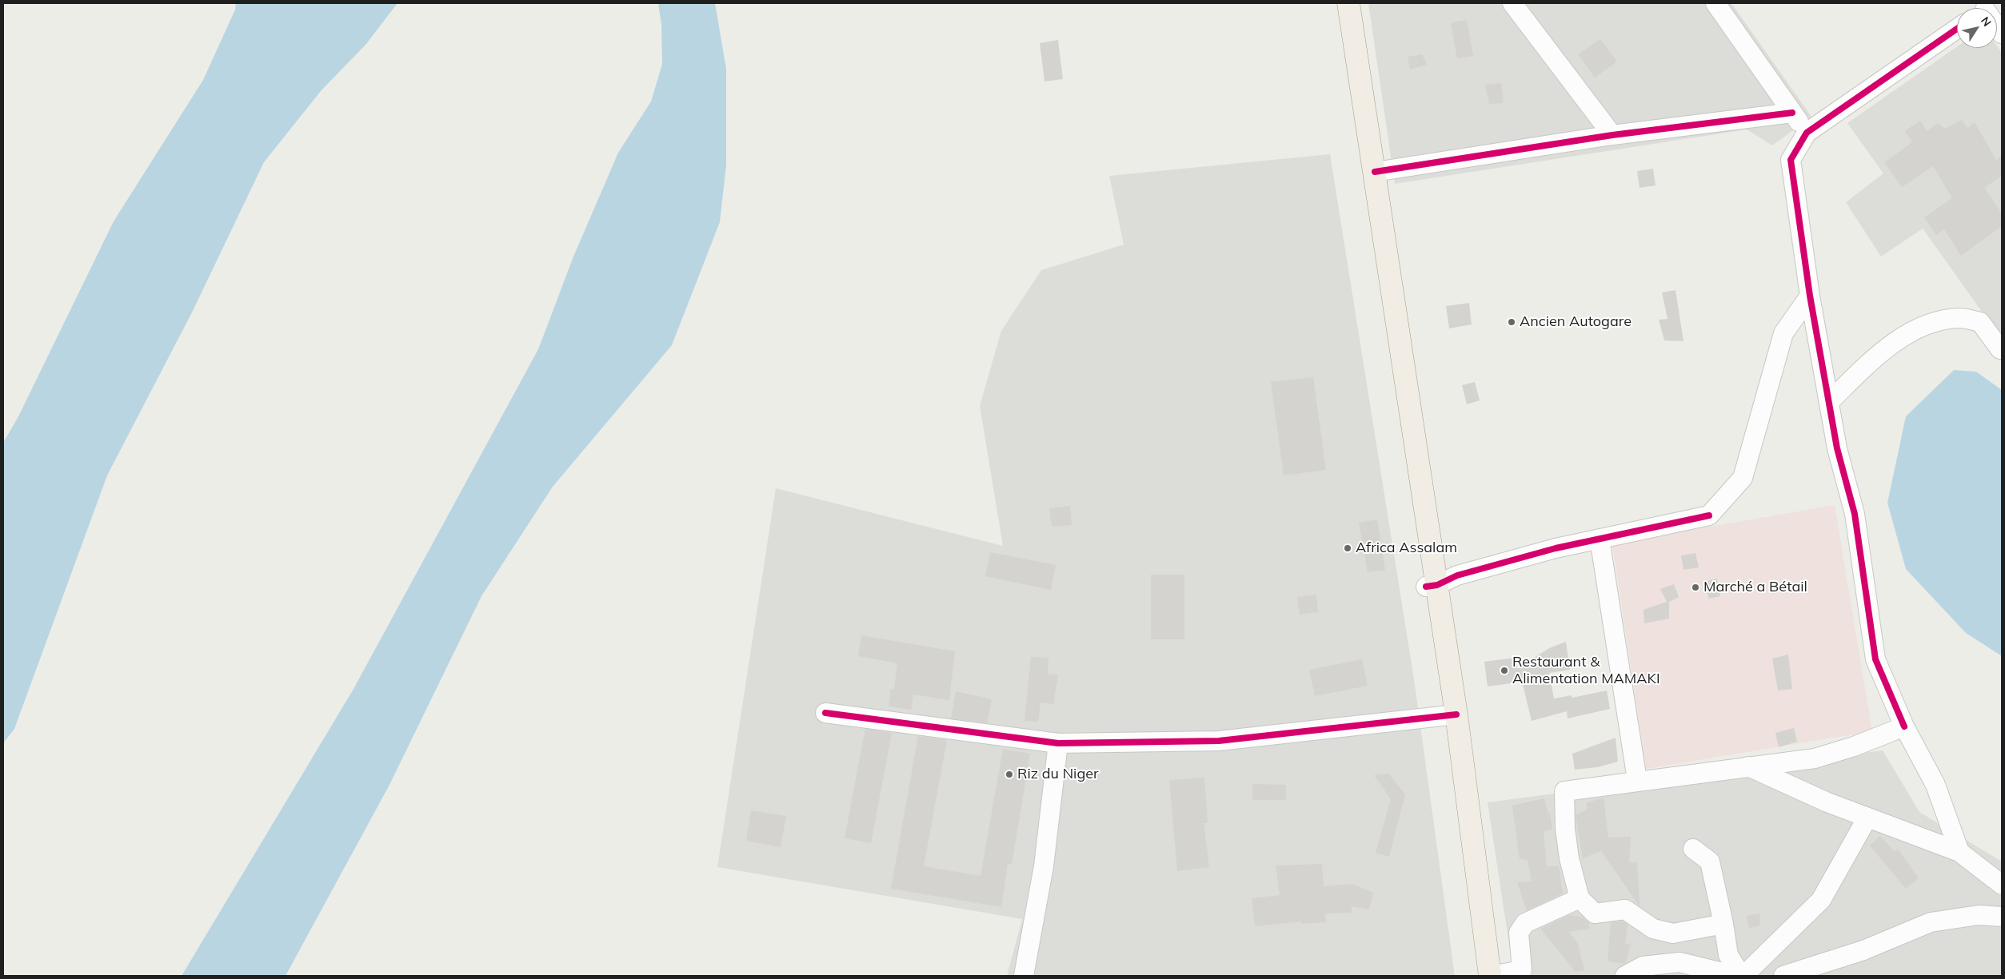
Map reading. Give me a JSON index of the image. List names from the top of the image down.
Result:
{
  "places": [
    "Ancien Autogare",
    "Africa Assalam",
    "Marché a Bétail",
    "Restaurant & Alimentation MAMAKI",
    "Riz du Niger"
  ],
  "north": "top right"
}
